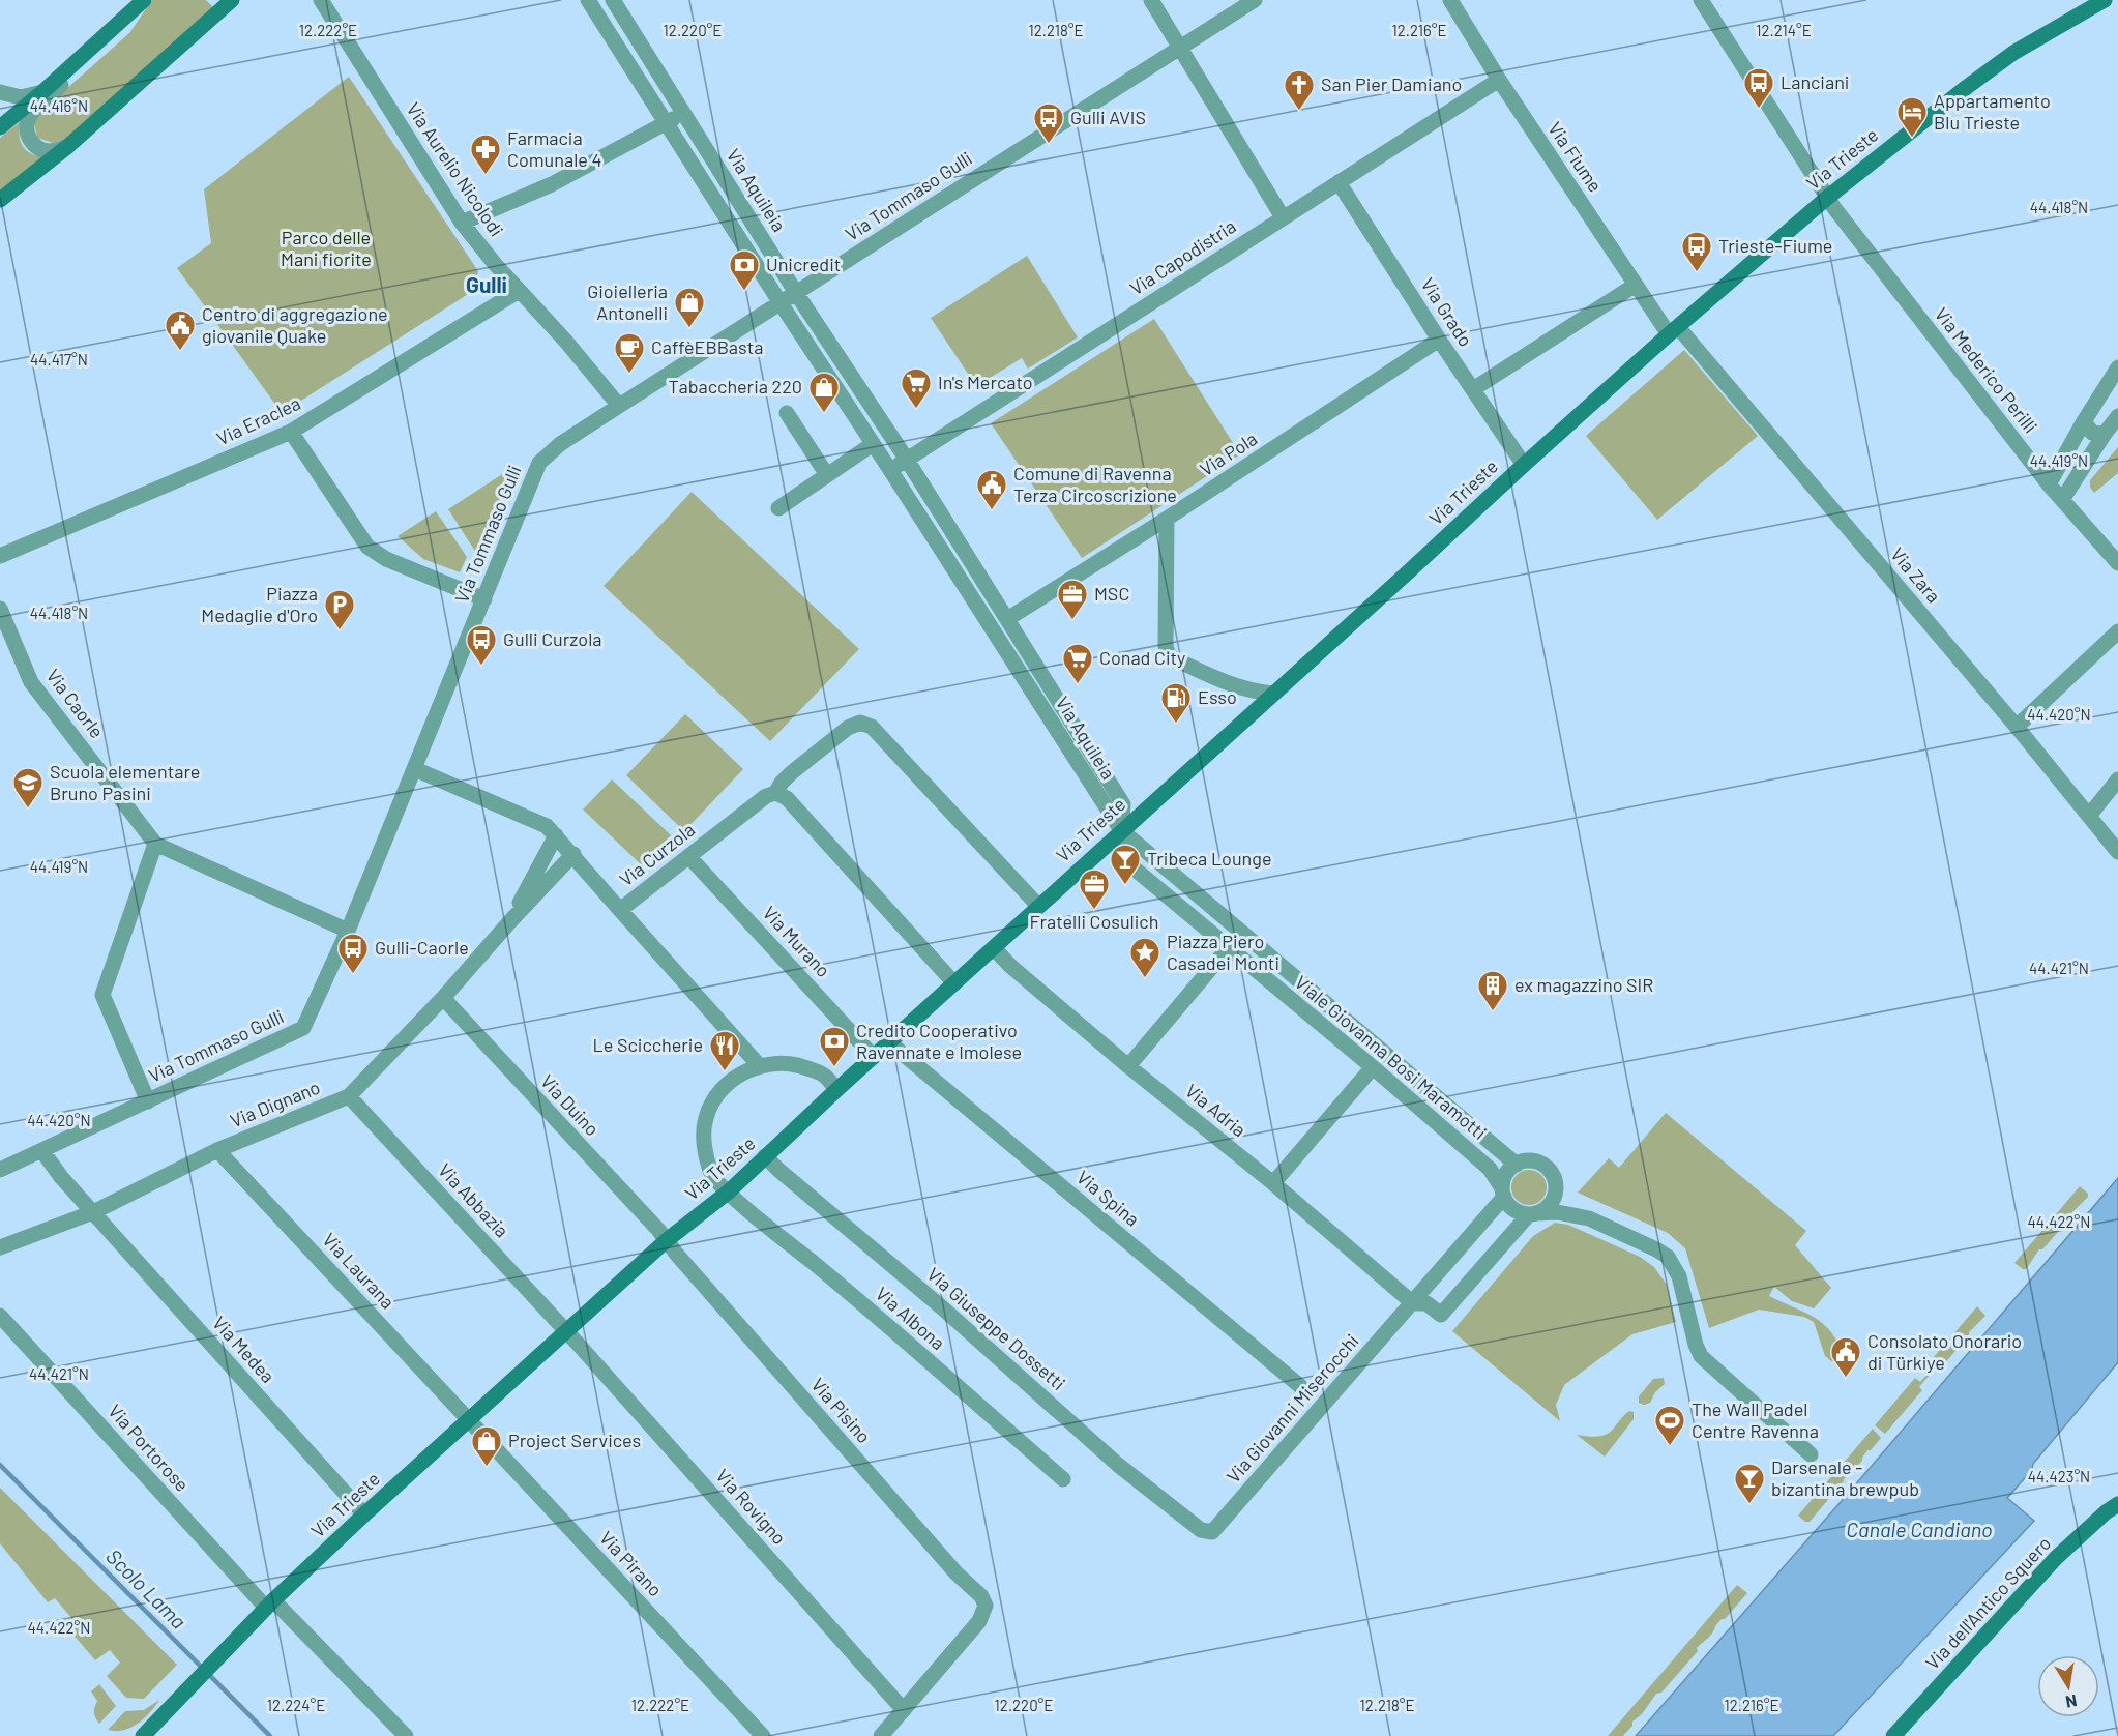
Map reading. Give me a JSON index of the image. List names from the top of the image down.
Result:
{
  "streets": {
    "street": [
      "Via Fiume",
      "Via Trieste",
      "Via Aurelio Nicolodi",
      "Via Aquileia",
      "Via Tommaso Gulli",
      "Via Capodistria",
      "Via Grado",
      "Via Mederico Perilli",
      "Via Eraclea",
      "Via Pola",
      "Via Zara",
      "Via Caorle",
      "Via Curzola",
      "Via Murano",
      "Viale Giovanna Bosi Maramotti",
      "Via Dignano",
      "Via Duino",
      "Via Adria",
      "Via Spina",
      "Via Abbazia",
      "Via Laurana",
      "Via Albona",
      "Via Giuseppe Dossetti",
      "Via Medea",
      "Via Giovanni Miserocchi",
      "Via Pisino",
      "Via Portorose",
      "Via Rovigno",
      "Via Pirano",
      "Via dell'Antico Squero"
    ]
  },
  "crossings": [
    ["Via Fiume", "Via Trieste"],
    ["Via Fiume", "Via Capodistria"],
    ["Via Fiume", "Via Zara"],
    ["Via Trieste", "Via Aquileia"],
    ["Via Trieste", "Via Grado"],
    ["Via Trieste", "Via Mederico Perilli"],
    ["Via Trieste", "Via Zara"],
    ["Via Trieste", "Via Curzola"],
    ["Via Trieste", "Via Murano"],
    ["Via Trieste", "Viale Giovanna Bosi Maramotti"],
    ["Via Trieste", "Via Duino"],
    ["Via Trieste", "Via Adria"],
    ["Via Trieste", "Via Spina"],
    ["Via Trieste", "Via Abbazia"],
    ["Via Trieste", "Via Laurana"],
    ["Via Trieste", "Via Albona"],
    ["Via Trieste", "Via Giuseppe Dossetti"],
    ["Via Trieste", "Via Medea"],
    ["Via Trieste", "Via Pisino"],
    ["Via Trieste", "Via Portorose"],
    ["Via Trieste", "Via Rovigno"],
    ["Via Trieste", "Via Pirano"],
    ["Via Aurelio Nicolodi", "Via Tommaso Gulli"],
    ["Via Aurelio Nicolodi", "Via Eraclea"],
    ["Via Aquileia", "Via Tommaso Gulli"],
    ["Via Aquileia", "Via Capodistria"],
    ["Via Aquileia", "Via Pola"],
    ["Via Aquileia", "Viale Giovanna Bosi Maramotti"],
    ["Via Tommaso Gulli", "Via Caorle"],
    ["Via Tommaso Gulli", "Via Curzola"],
    ["Via Tommaso Gulli", "Via Medea"],
    ["Via Capodistria", "Via Grado"],
    ["Via Grado", "Via Pola"],
    ["Via Curzola", "Via Murano"],
    ["Via Curzola", "Via Dignano"],
    ["Viale Giovanna Bosi Maramotti", "Via Giovanni Miserocchi"],
    ["Via Dignano", "Via Duino"],
    ["Via Dignano", "Via Abbazia"],
    ["Via Dignano", "Via Laurana"],
    ["Via Dignano", "Via Medea"],
    ["Via Duino", "Via Pisino"],
    ["Via Adria", "Via Giovanni Miserocchi"],
    ["Via Abbazia", "Via Rovigno"],
    ["Via Laurana", "Via Pirano"],
    ["Via Giuseppe Dossetti", "Via Giovanni Miserocchi"],
    ["Via Pisino", "Via Rovigno"]
  ],
  "districts": ["Gulli"],
  "water": ["Canale Candiano", "Scolo Lama"],
  "parks": ["Parco delle Mani fiorite"],
  "places": {
    "bus stop": [
      "Lanciani",
      "Gulli AVIS",
      "Trieste-Fiume",
      "Gulli Curzola",
      "Gulli-Caorle"
    ],
    "church": ["San Pier Damiano"],
    "hotel": ["Appartamento Blu Trieste"],
    "pharmacy": ["Farmacia Comunale 4"],
    "bank": ["Unicredit", "Credito Cooperativo Ravennate e Imolese"],
    "shop": ["Gioielleria Antonelli", "Tabaccheria 220", "Project Services"],
    "public building": ["Centro di aggregazione giovanile Quake", "Comune di Ravenna Terza Circoscrizione", "Consolato Onorario di Türkiye"],
    "cafe": ["CaffèEBBasta"],
    "supermarket": ["In's Mercato", "Conad City"],
    "office": ["MSC", "Fratelli Cosulich"],
    "parking": ["Piazza Medaglie d'Oro"],
    "fuel station": ["Esso"],
    "school or university": ["Scuola elementare Bruno Pasini"],
    "bar": ["Tribeca Lounge", "Darsenale - bizantina brewpub"],
    "place": ["Piazza Piero Casadei Monti"],
    "building": ["ex magazzino SIR"],
    "restaurant": ["Le Sciccherie"],
    "sports": ["The Wall Padel Centre Ravenna"]
  },
  "north": "bottom",
  "coordinates": [
    "12.222°E",
    "12.220°E",
    "12.218°E",
    "12.216°E",
    "12.214°E",
    "44.416°N",
    "44.418°N",
    "44.417°N",
    "44.419°N",
    "44.420°N",
    "44.421°N",
    "44.422°N",
    "44.423°N",
    "12.224°E"
  ]
}
